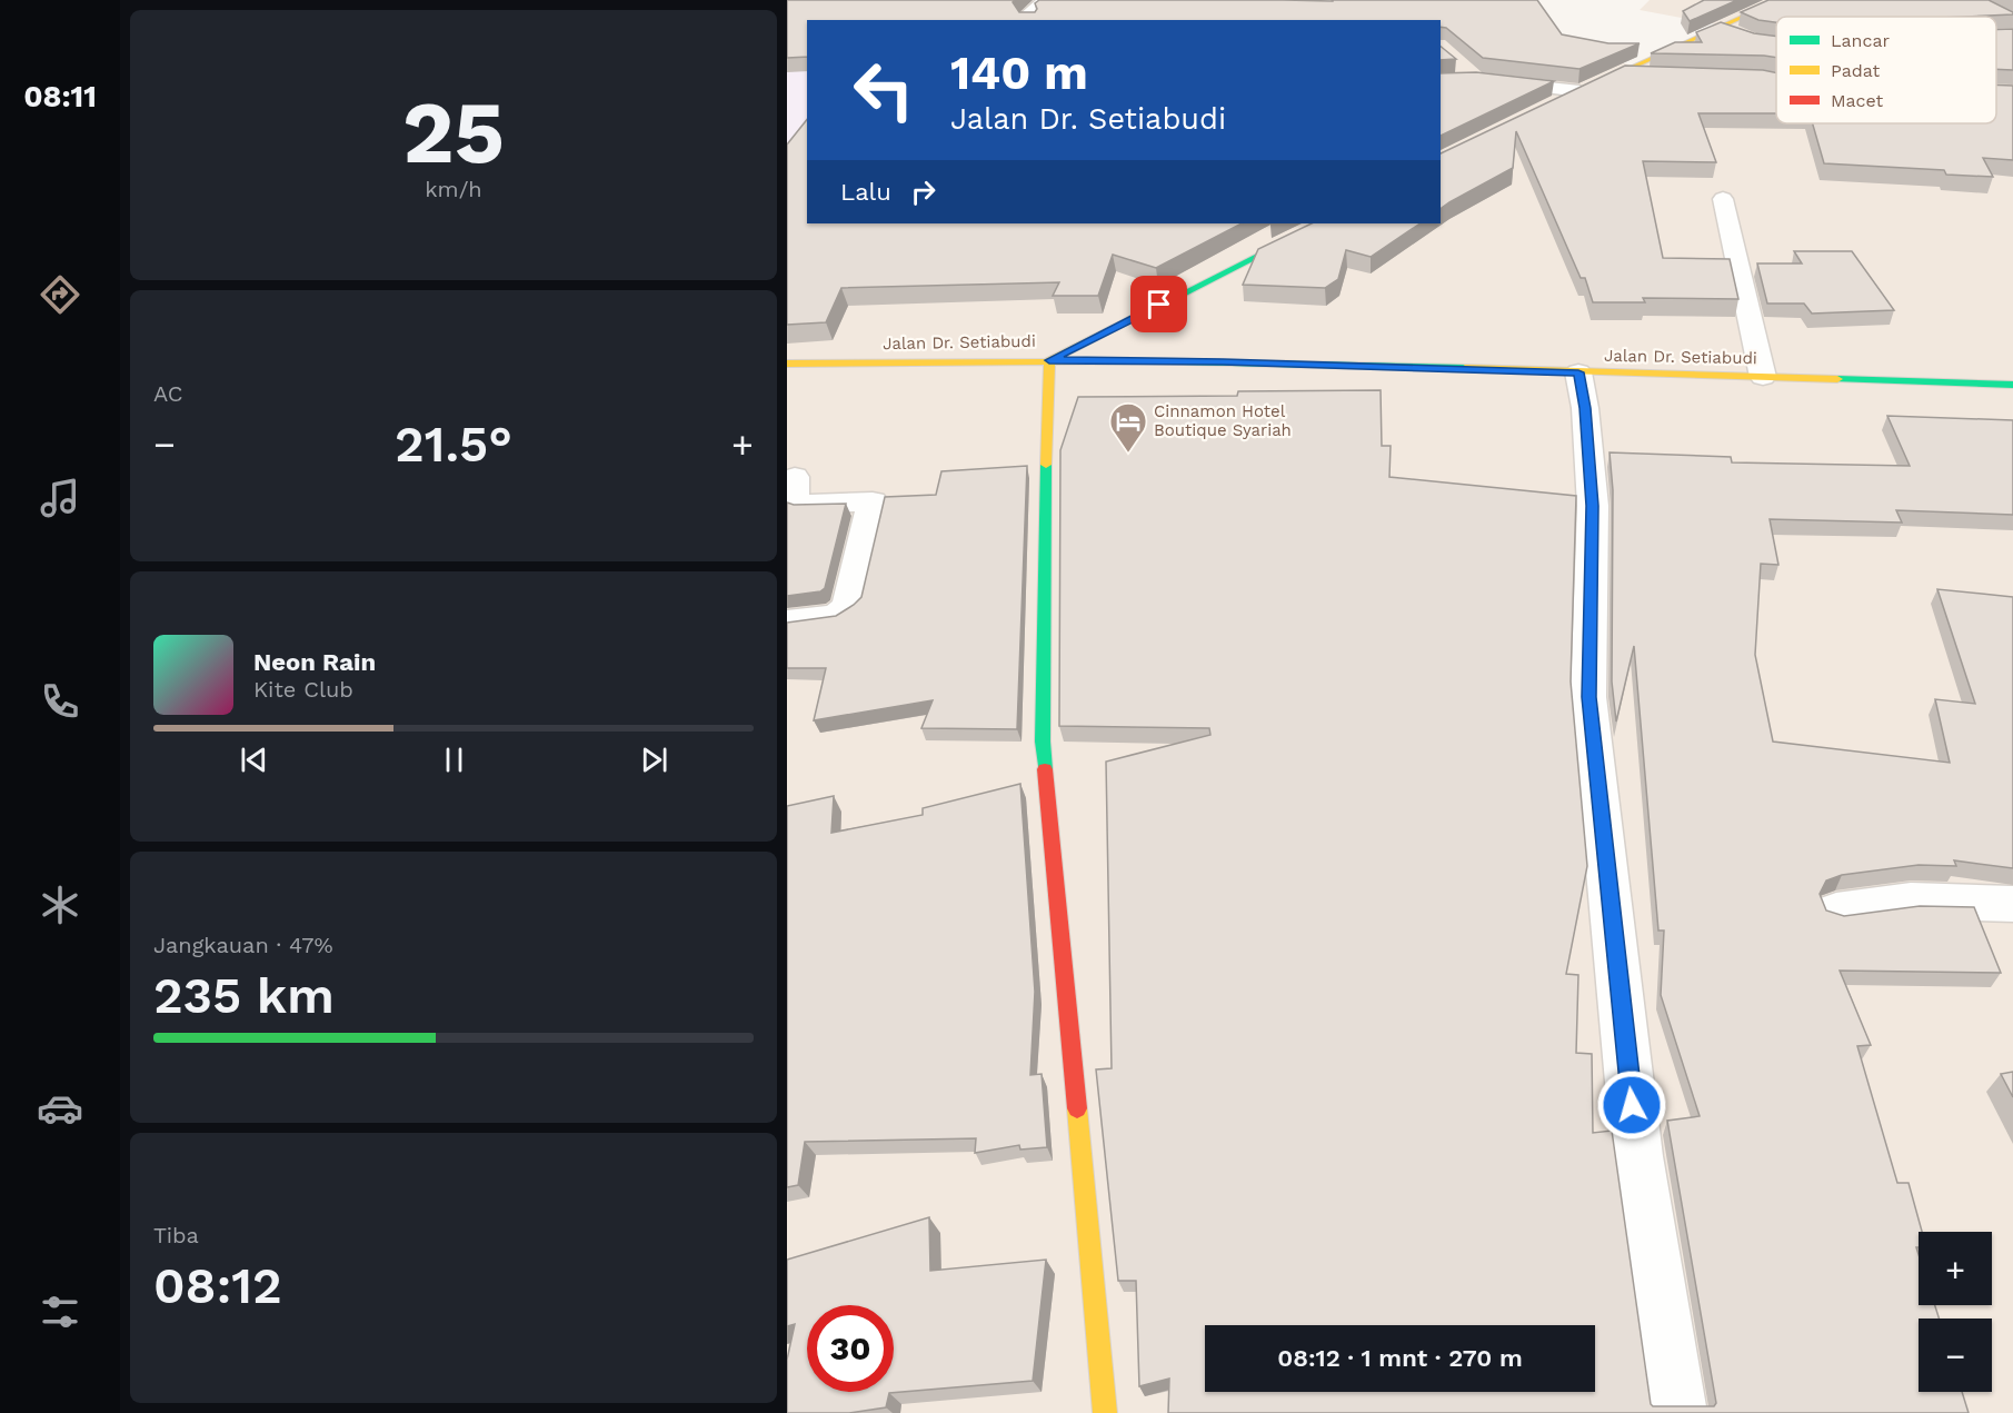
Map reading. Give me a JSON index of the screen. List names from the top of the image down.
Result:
{
  "streets": {
    "main road": ["Jalan Dr. Setiabudi"]
  },
  "places": {
    "hotel": ["Cinnamon Hotel Boutique Syariah"]
  },
  "legend": ["Lancar", "Padat", "Macet"],
  "page": {
    "tabs": "08:11",
    "tile": [
      ["25", "km/h"],
      "AC",
      ["Jangkauan · 47%", "235 km"],
      ["Tiba", "08:12"]
    ],
    "turn": ["140 m", "Jalan Dr. Setiabudi"],
    "then": "Lalu",
    "heat": ["−", "21.5°", "+"],
    "song": ["Neon Rain", "Kite Club"],
    "map_buttons": ["+", "−"],
    "limit": "30",
    "trip": "08:12 · 1 mnt · 270 m"
  }
}
